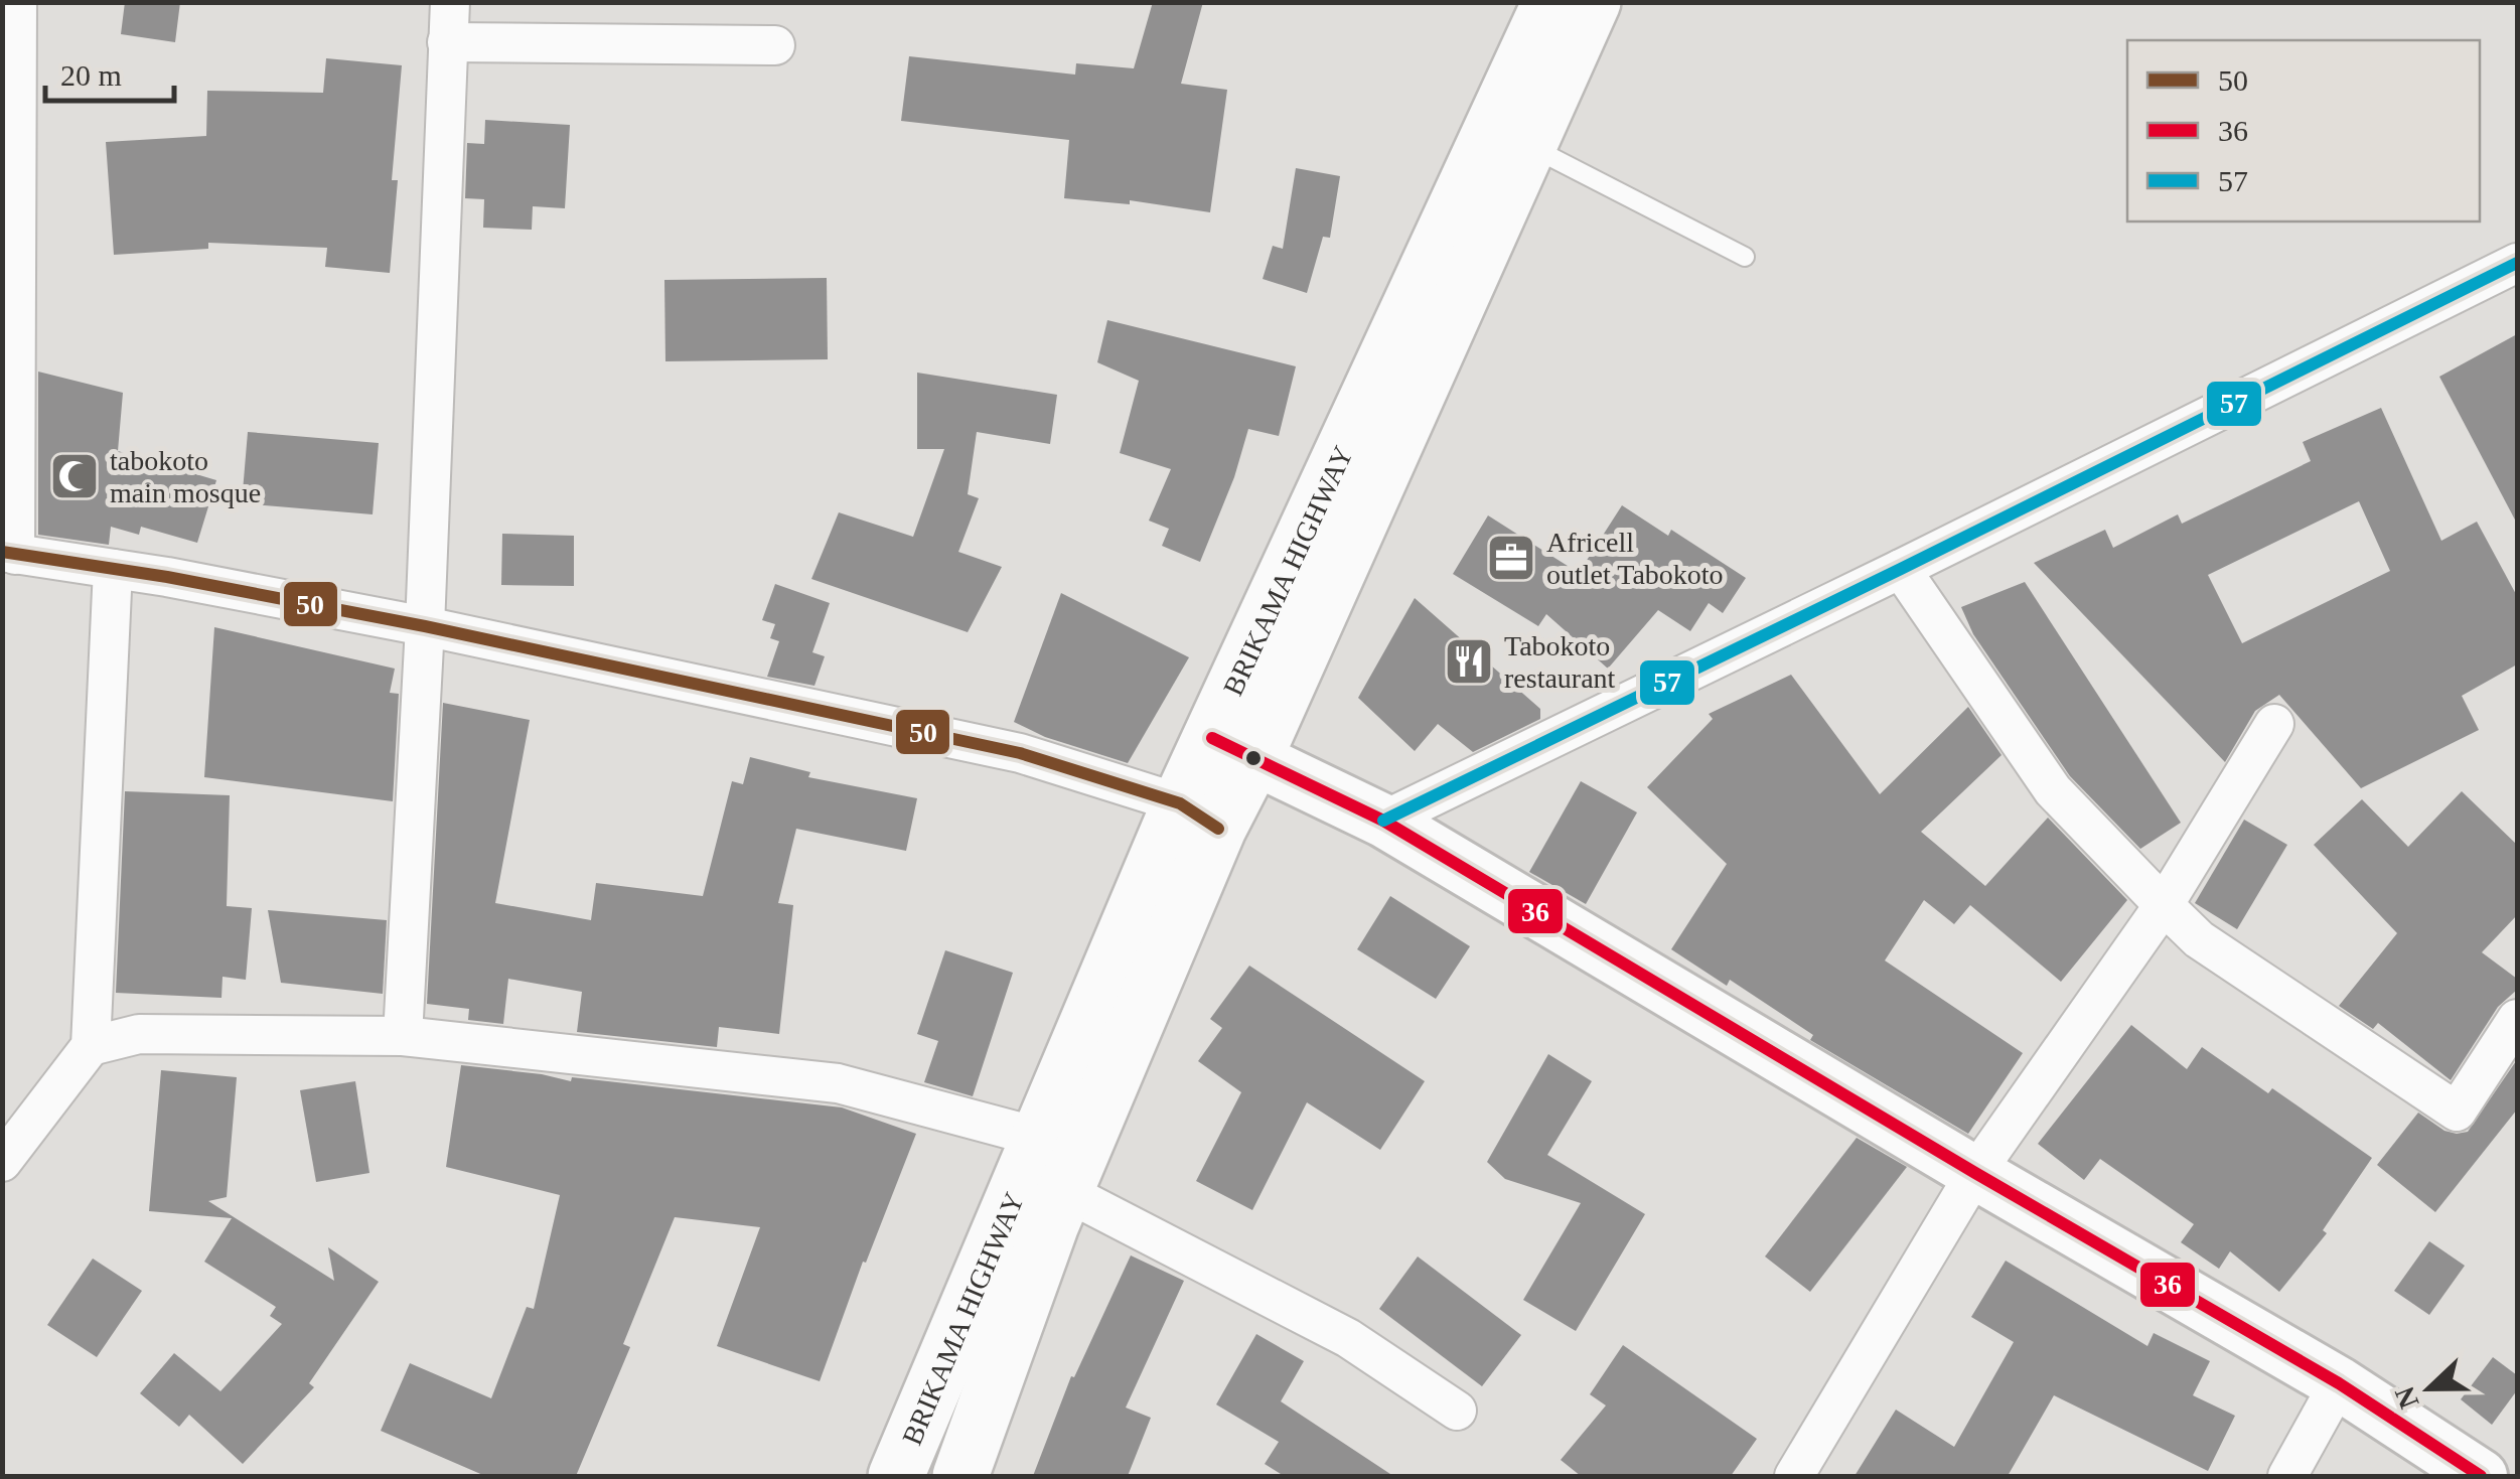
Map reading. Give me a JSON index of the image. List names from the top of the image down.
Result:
{
  "streets": {
    "highway": ["BRIKAMA HIGHWAY"]
  },
  "places": {
    "mosque": ["tabokoto main mosque"],
    "office": ["Africell outlet Tabokoto"],
    "restaurant": ["Tabokoto restaurant"]
  },
  "lines": ["transit line 57", "transit line 50", "transit line 36"],
  "legend": ["50", "36", "57"],
  "scale_bar": "20 m",
  "north": "left"
}
